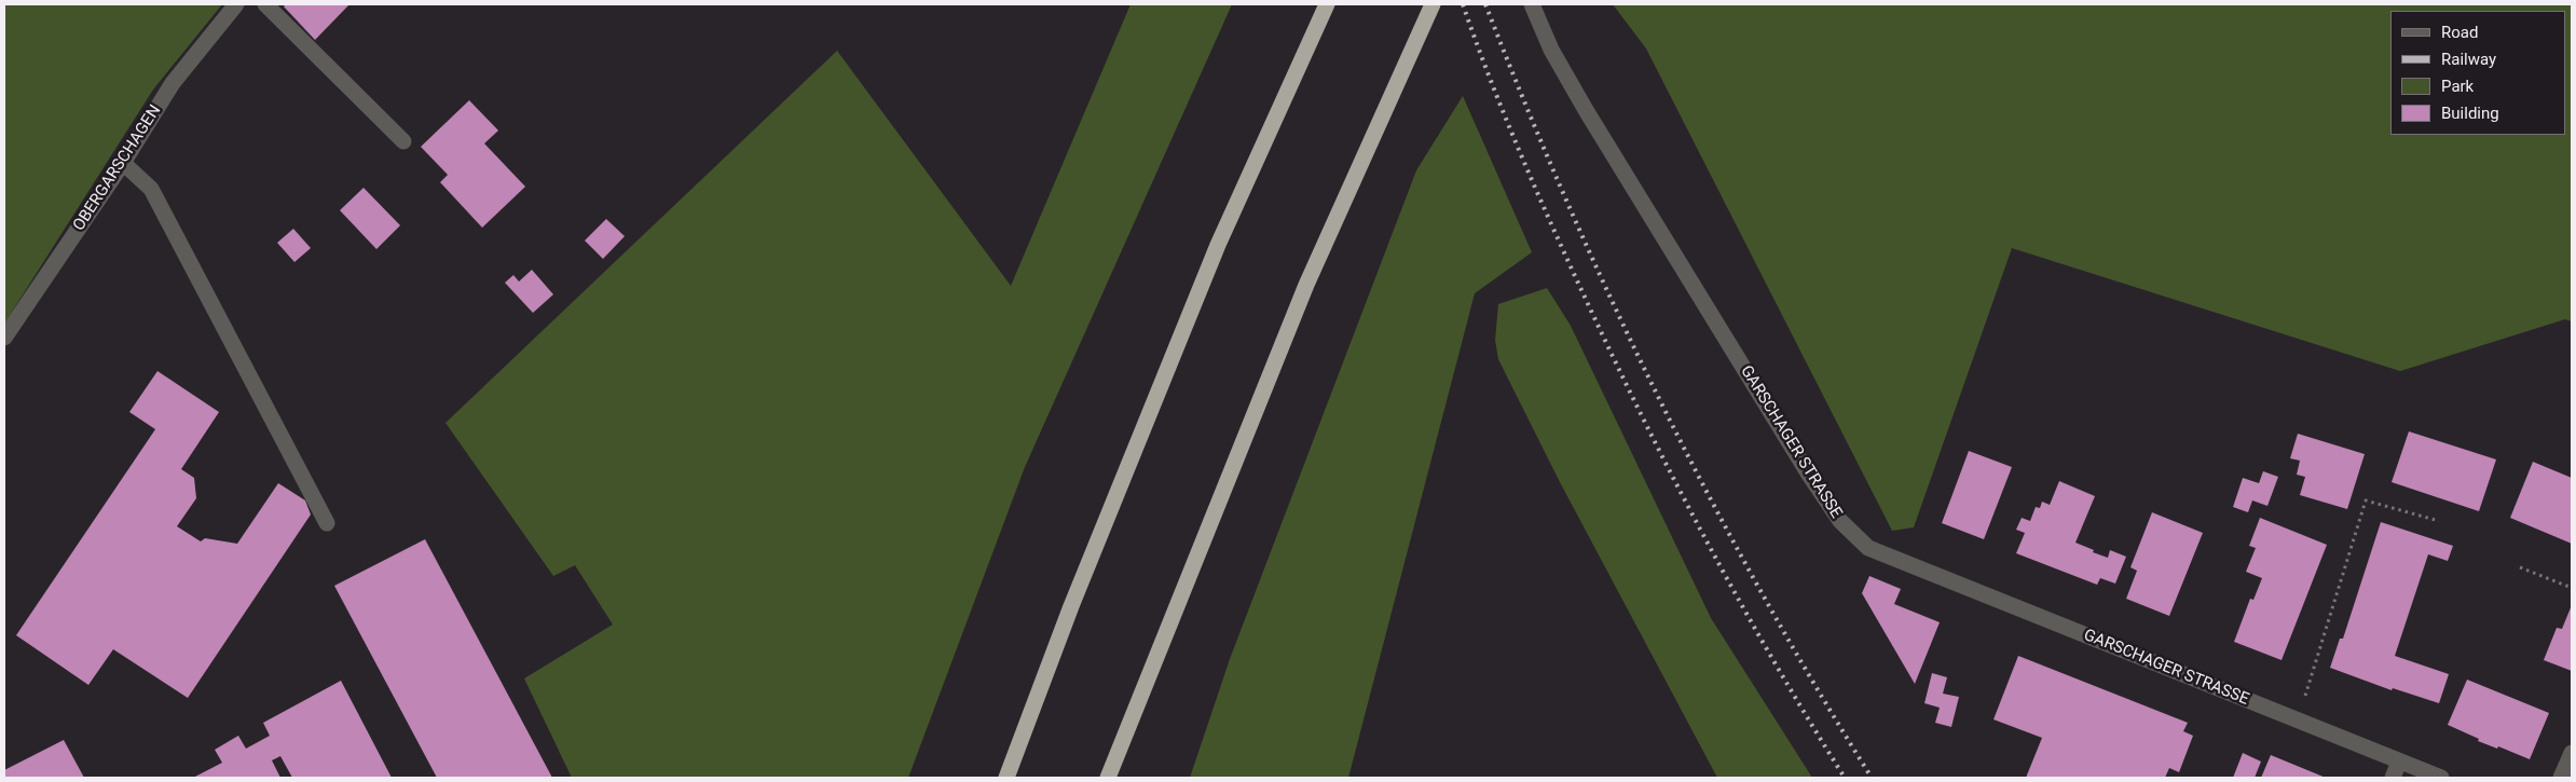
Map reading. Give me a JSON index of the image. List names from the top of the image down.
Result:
{
  "streets": {
    "street": ["OBERGARSCHAGEN", "GARSCHAGER STRASSE"]
  },
  "legend": [
    "Road",
    "Railway",
    "Park",
    "Building"
  ]
}
